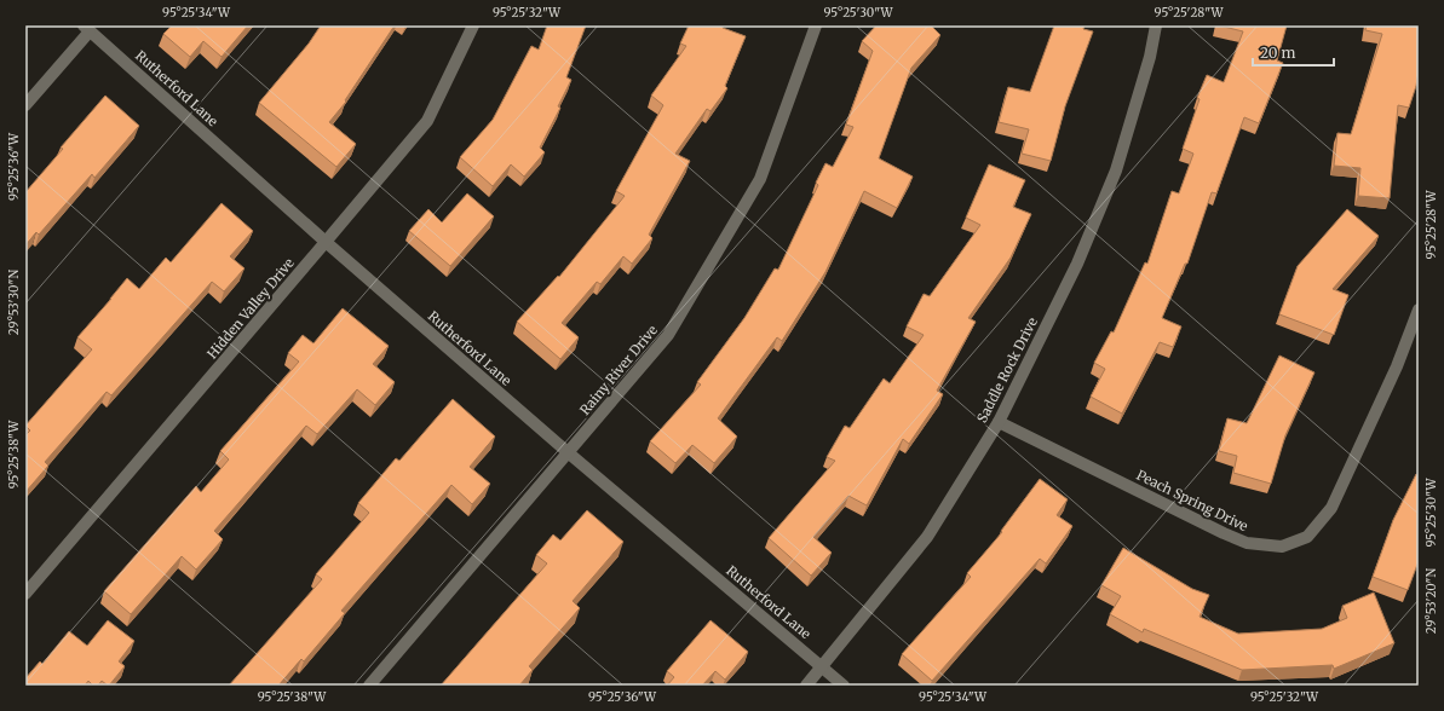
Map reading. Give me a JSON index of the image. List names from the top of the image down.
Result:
{
  "streets": {
    "street": [
      "Rutherford Lane",
      "Hidden Valley Drive",
      "Rainy River Drive",
      "Saddle Rock Drive",
      "Peach Spring Drive"
    ]
  },
  "crossings": [
    ["Rutherford Lane", "Hidden Valley Drive"],
    ["Rutherford Lane", "Rainy River Drive"],
    ["Rutherford Lane", "Saddle Rock Drive"],
    ["Saddle Rock Drive", "Peach Spring Drive"]
  ],
  "scale_bar": "20 m",
  "coordinates": [
    "95°25'34\"W",
    "95°25'32\"W",
    "95°25'30\"W",
    "95°25'28\"W",
    "95°25'36\"W",
    "29°53'30\"N",
    "95°25'38\"W",
    "29°53'20\"N"
  ]
}
